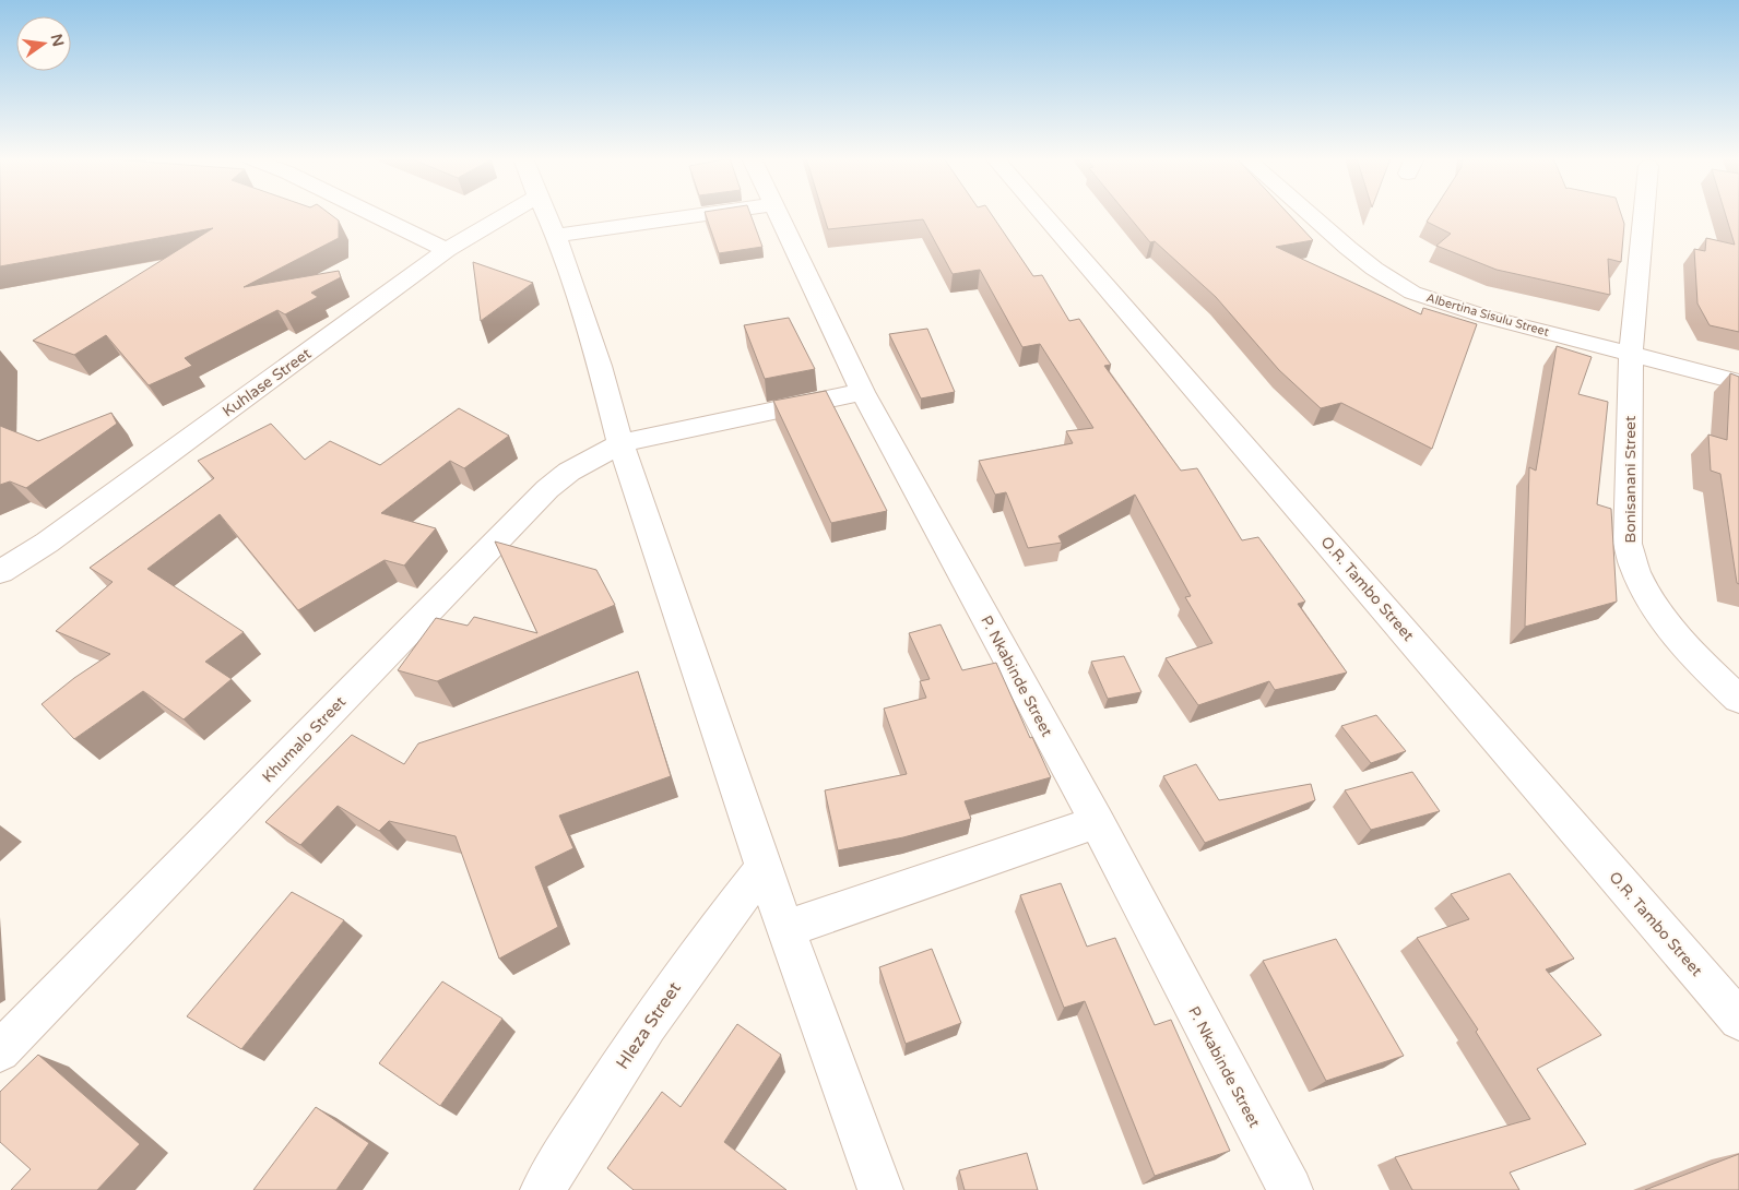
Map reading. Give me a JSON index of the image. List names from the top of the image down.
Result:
{
  "streets": {
    "street": [
      "Albertina Sisulu Street",
      "Kuhlase Street",
      "Bonisanani Street",
      "O.R. Tambo Street",
      "P. Nkabinde Street",
      "Khumalo Street",
      "Hleza Street"
    ]
  },
  "crossings": [
    ["Albertina Sisulu Street", "Bonisanani Street"],
    ["P. Nkabinde Street", "Khumalo Street"]
  ],
  "north": "right"
}
